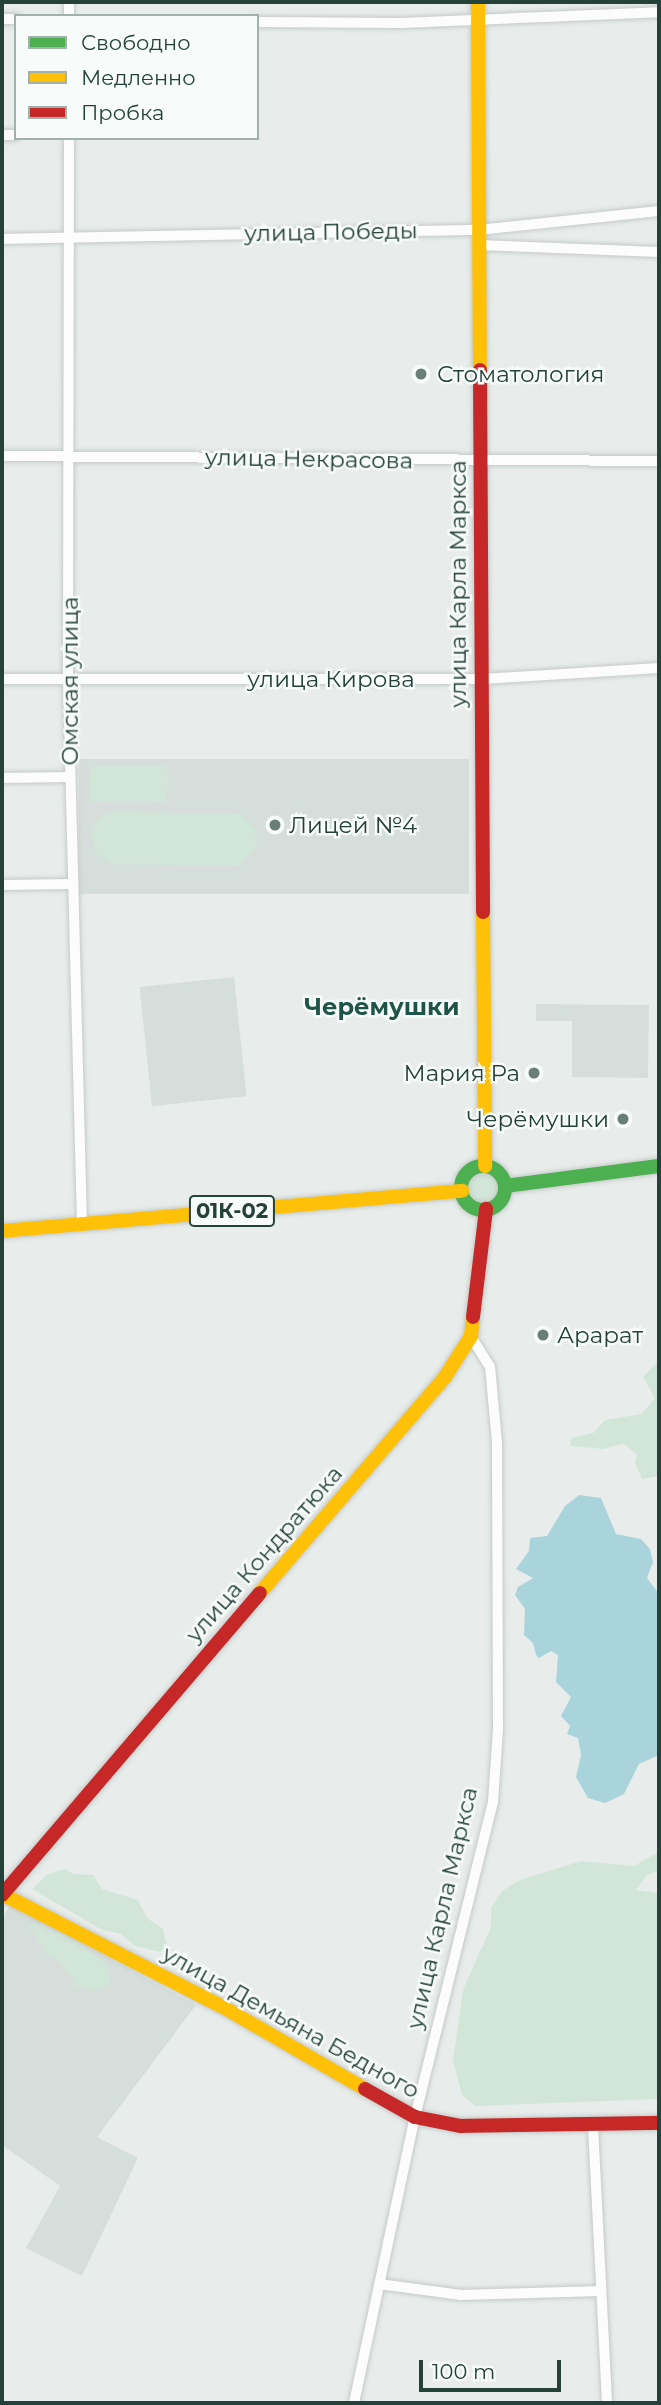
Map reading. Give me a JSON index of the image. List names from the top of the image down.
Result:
{
  "streets": {
    "street": [
      "улица Победы",
      "улица Некрасова",
      "улица Карла Маркса",
      "улица Кирова",
      "Омская улица",
      "01К-02",
      "улица Кондратюка",
      "улица Демьяна Бедного"
    ]
  },
  "crossings": [
    ["улица Победы", "улица Карла Маркса"],
    ["улица Победы", "Омская улица"],
    ["улица Некрасова", "улица Карла Маркса"],
    ["улица Некрасова", "Омская улица"],
    ["улица Карла Маркса", "улица Кирова"],
    ["улица Карла Маркса", "01К-02"],
    ["улица Карла Маркса", "улица Кондратюка"],
    ["улица Карла Маркса", "улица Демьяна Бедного"],
    ["улица Кирова", "Омская улица"],
    ["Омская улица", "01К-02"],
    ["01К-02", "улица Кондратюка"],
    ["улица Кондратюка", "улица Демьяна Бедного"]
  ],
  "districts": ["Черёмушки"],
  "places": [
    "Стоматология",
    "Лицей №4",
    "Мария Ра",
    "Черёмушки",
    "Арарат"
  ],
  "legend": ["Свободно", "Медленно", "Пробка"],
  "scale_bar": "100 m"
}
